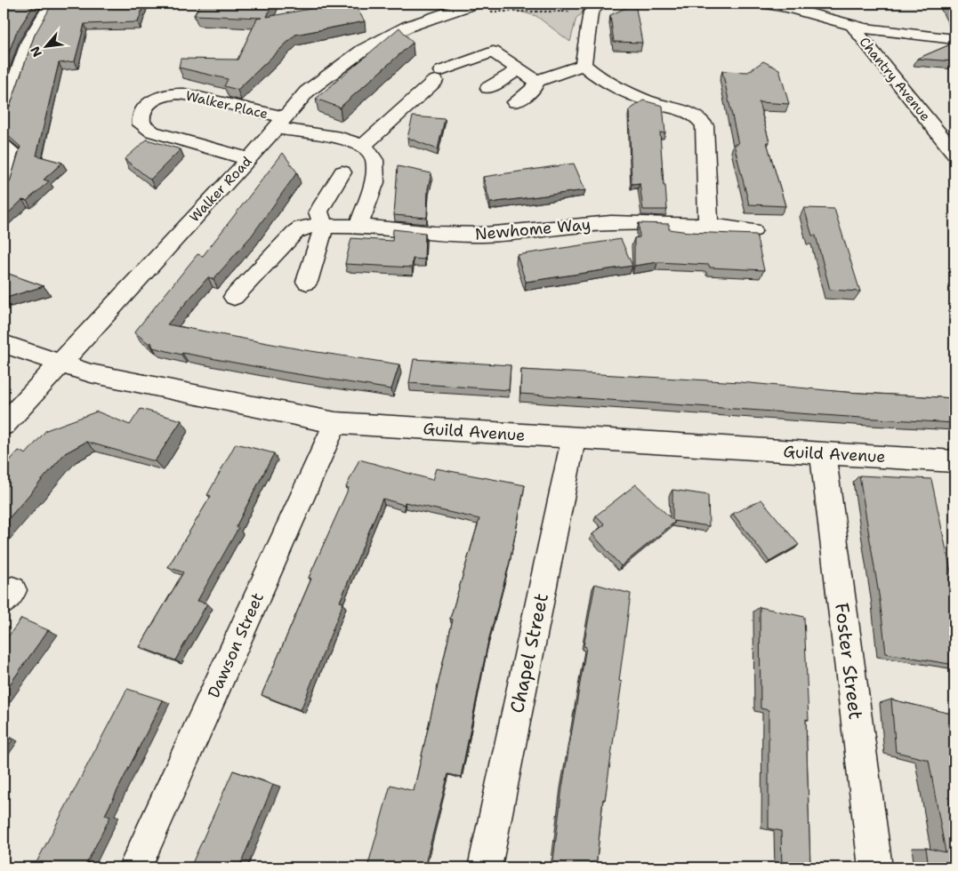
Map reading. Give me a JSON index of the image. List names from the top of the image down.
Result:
{
  "streets": {
    "street": [
      "Chantry Avenue",
      "Walker Place",
      "Walker Road",
      "Newhome Way",
      "Guild Avenue",
      "Dawson Street",
      "Chapel Street",
      "Foster Street"
    ]
  },
  "crossings": [
    ["Walker Place", "Walker Road"],
    ["Walker Road", "Guild Avenue"],
    ["Guild Avenue", "Dawson Street"],
    ["Guild Avenue", "Chapel Street"],
    ["Guild Avenue", "Foster Street"]
  ],
  "north": "bottom left"
}
